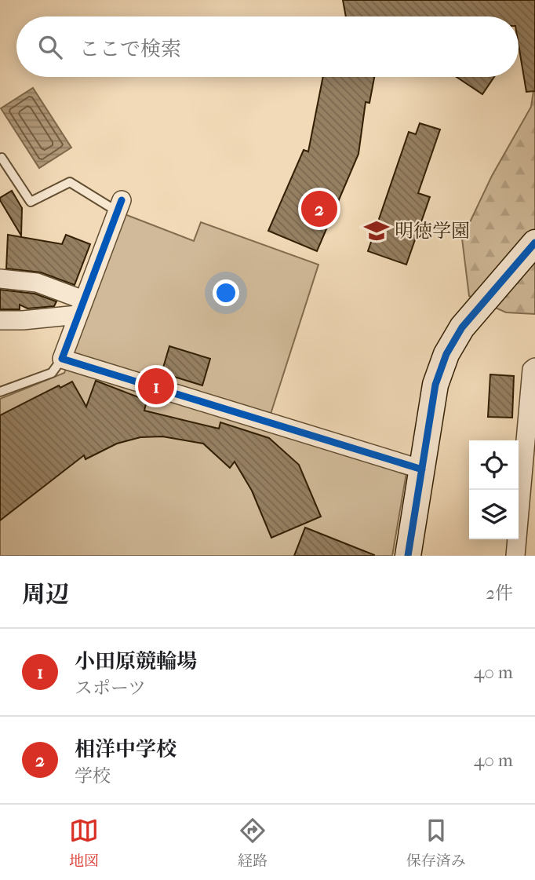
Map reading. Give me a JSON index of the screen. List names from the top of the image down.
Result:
{
  "places": {
    "school or university": ["明徳学園"]
  },
  "page": {
    "search": "ここで検索",
    "pins": ["2", "1"],
    "heading": ["周辺", "2件"],
    "list": [
      {
        "mark": "1",
        "name": "小田原競輪場",
        "note": "スポーツ",
        "value": "40 m"
      },
      {
        "mark": "2",
        "name": "相洋中学校",
        "note": "学校",
        "value": "40 m"
      }
    ],
    "nav": ["地図", "経路", "保存済み"]
  }
}
